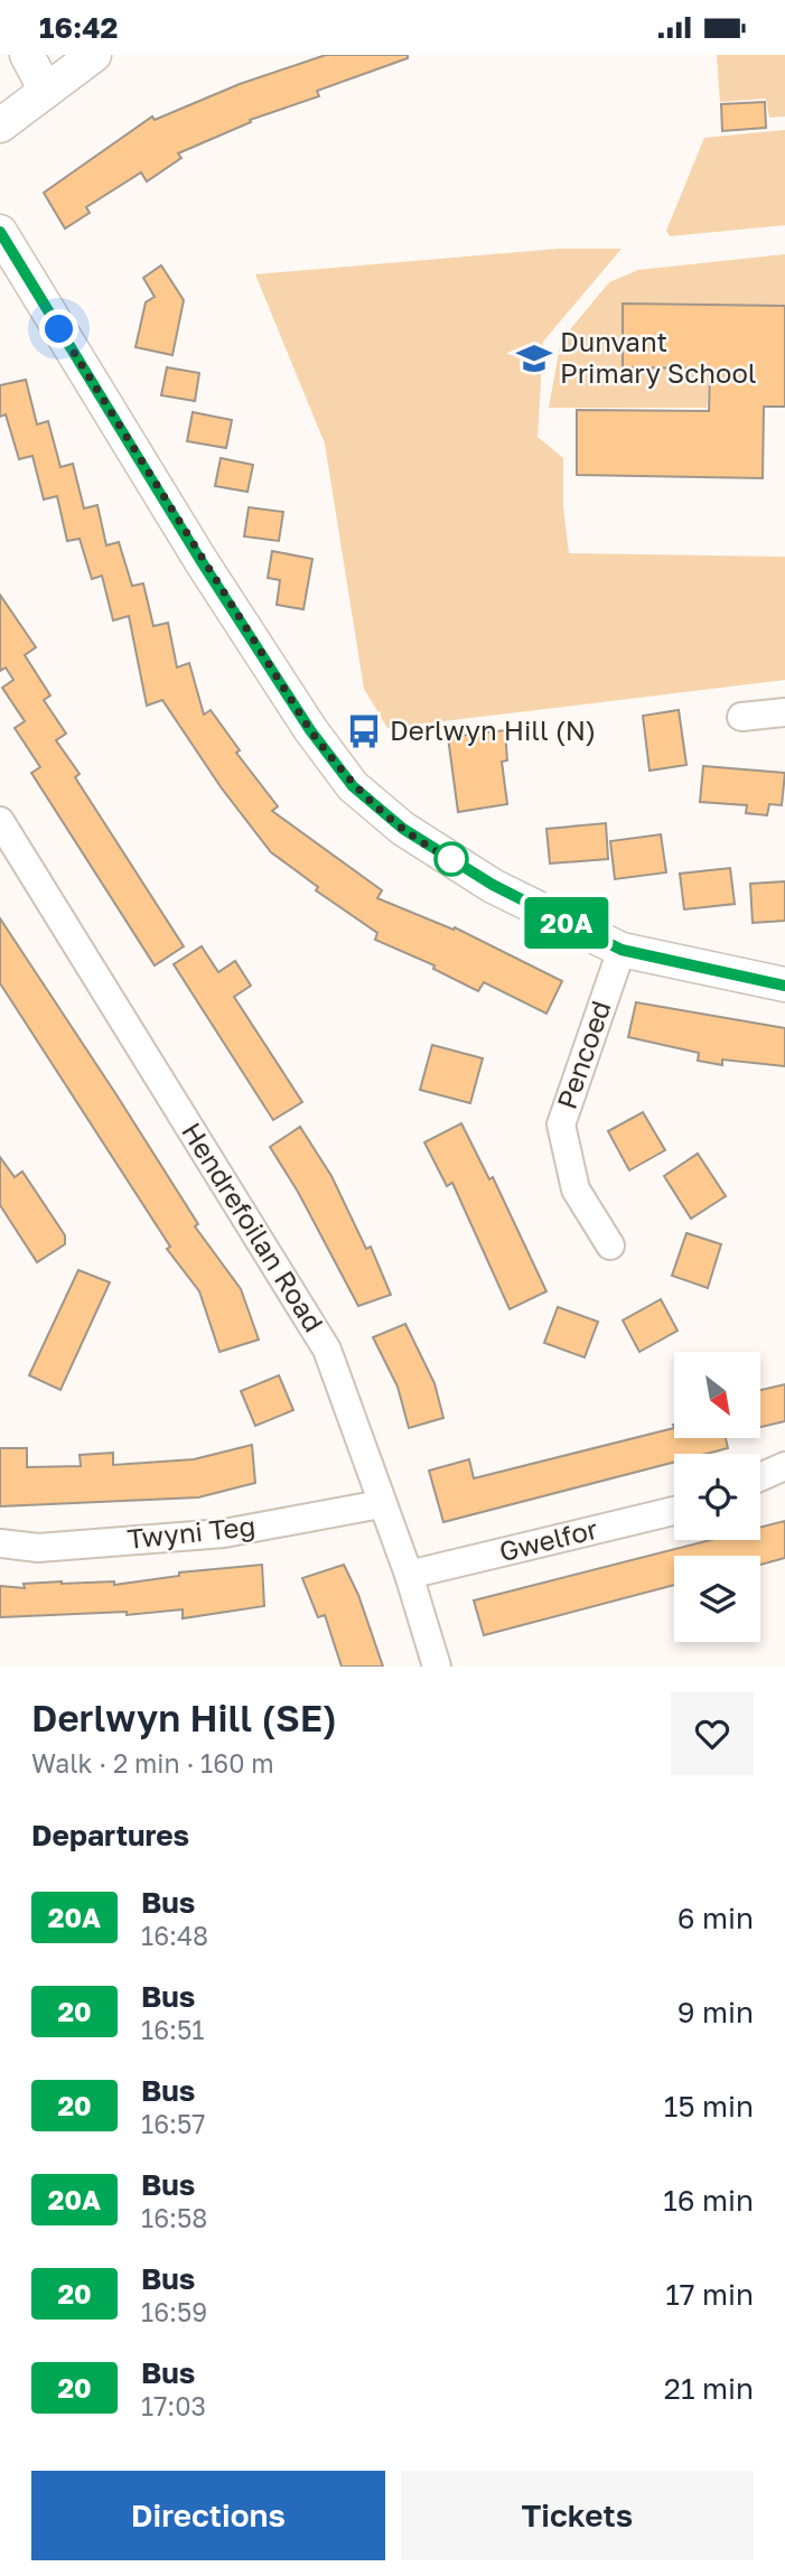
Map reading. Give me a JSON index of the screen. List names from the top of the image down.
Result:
{
  "streets": {
    "street": [
      "Pencoed",
      "Hendrefoilan Road",
      "Twyni Teg",
      "Gwelfor"
    ]
  },
  "crossings": [
    ["Hendrefoilan Road", "Twyni Teg"],
    ["Hendrefoilan Road", "Gwelfor"]
  ],
  "places": {
    "school or university": ["Dunvant Primary School"],
    "bus stop": ["Derlwyn Hill (N)"]
  },
  "lines": ["bus line 20A"],
  "north": "bottom right",
  "page": {
    "status": "16:42",
    "on_map": "20A",
    "heading": [
      ["Derlwyn Hill (SE)", "Walk · 2 min · 160 m"],
      "Departures"
    ],
    "list": [
      {
        "mark": "20A",
        "name": "Bus",
        "note": "16:48",
        "value": "6 min"
      },
      {
        "mark": "20",
        "name": "Bus",
        "note": "16:51",
        "value": "9 min"
      },
      {
        "mark": "20",
        "name": "Bus",
        "note": "16:57",
        "value": "15 min"
      },
      {
        "mark": "20A",
        "name": "Bus",
        "note": "16:58",
        "value": "16 min"
      },
      {
        "mark": "20",
        "name": "Bus",
        "note": "16:59",
        "value": "17 min"
      },
      {
        "mark": "20",
        "name": "Bus",
        "note": "17:03",
        "value": "21 min"
      }
    ],
    "buttons": ["Directions", "Tickets"]
  }
}
